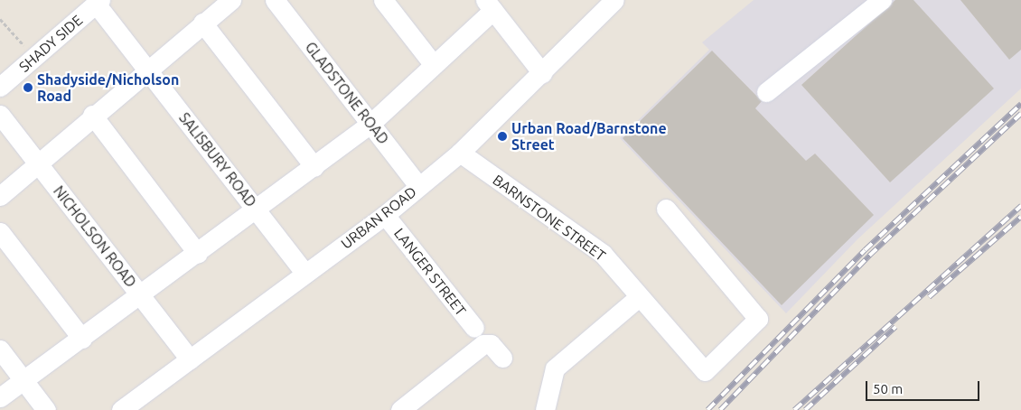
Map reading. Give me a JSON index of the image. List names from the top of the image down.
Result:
{
  "streets": {
    "street": [
      "SHADY SIDE",
      "GLADSTONE ROAD",
      "SALISBURY ROAD",
      "URBAN ROAD",
      "BARNSTONE STREET",
      "NICHOLSON ROAD",
      "LANGER STREET"
    ]
  },
  "crossings": [
    ["SHADY SIDE", "SALISBURY ROAD"],
    ["GLADSTONE ROAD", "URBAN ROAD"],
    ["SALISBURY ROAD", "URBAN ROAD"],
    ["URBAN ROAD", "BARNSTONE STREET"],
    ["URBAN ROAD", "NICHOLSON ROAD"],
    ["URBAN ROAD", "LANGER STREET"]
  ],
  "places": ["Shadyside/Nicholson Road", "Urban Road/Barnstone Street"],
  "scale_bar": "50 m"
}
